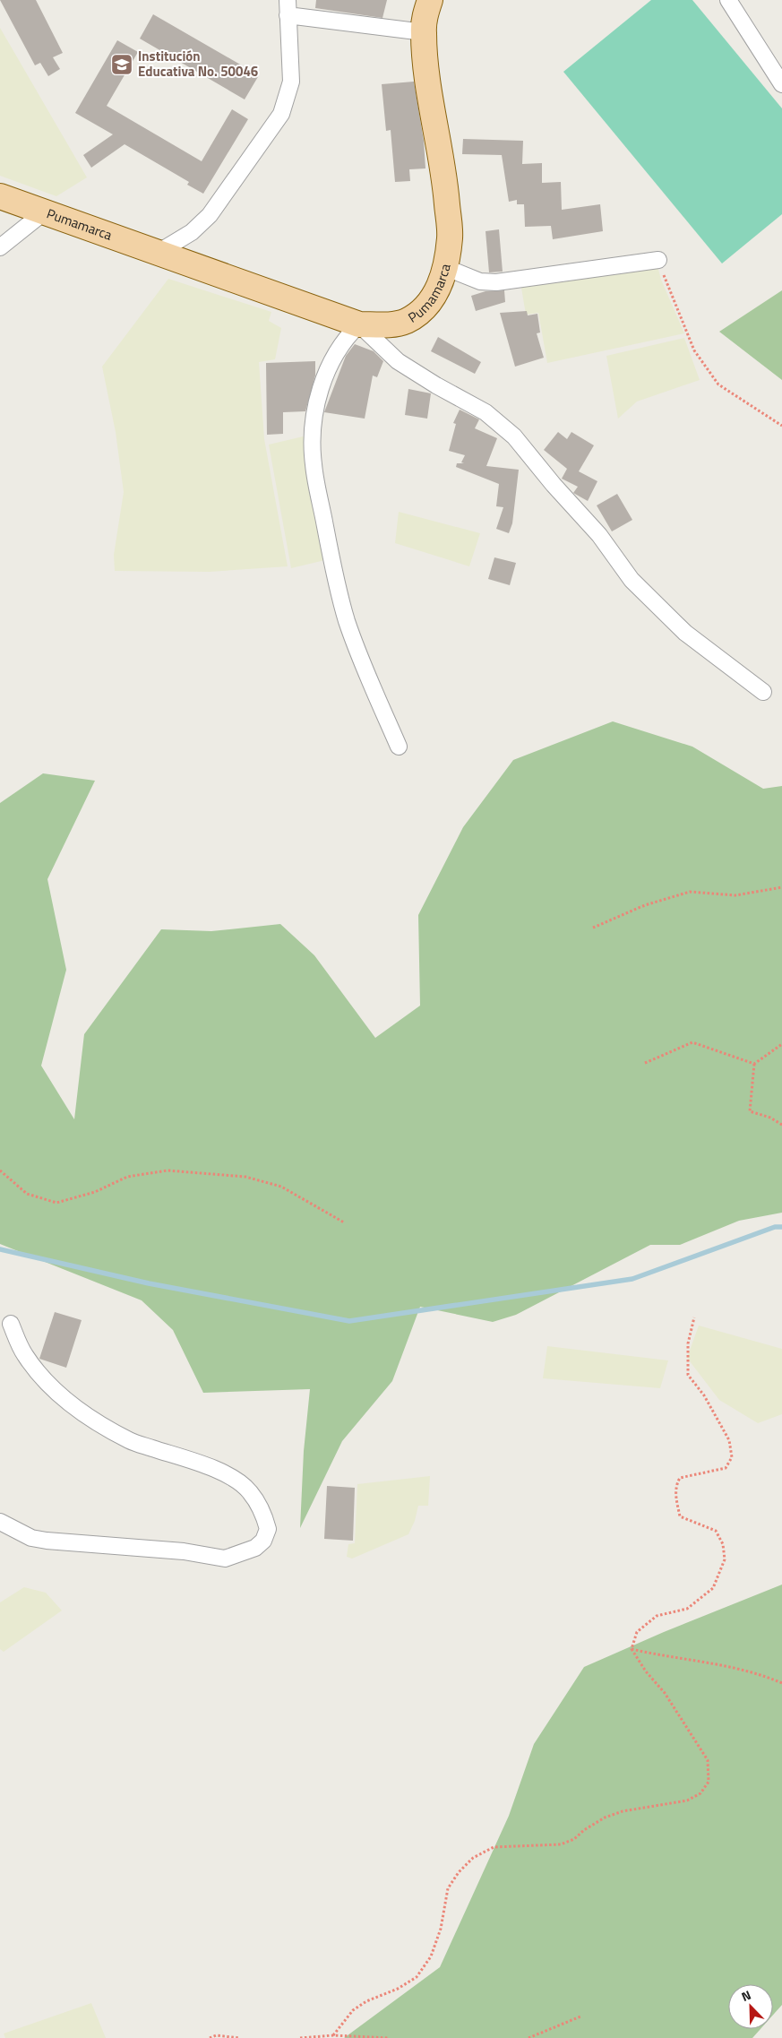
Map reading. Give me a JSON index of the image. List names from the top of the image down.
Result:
{
  "streets": {
    "main road": ["Pumamarca"]
  },
  "places": {
    "school or university": ["Institución Educativa No. 50046"]
  },
  "north": "top left"
}
